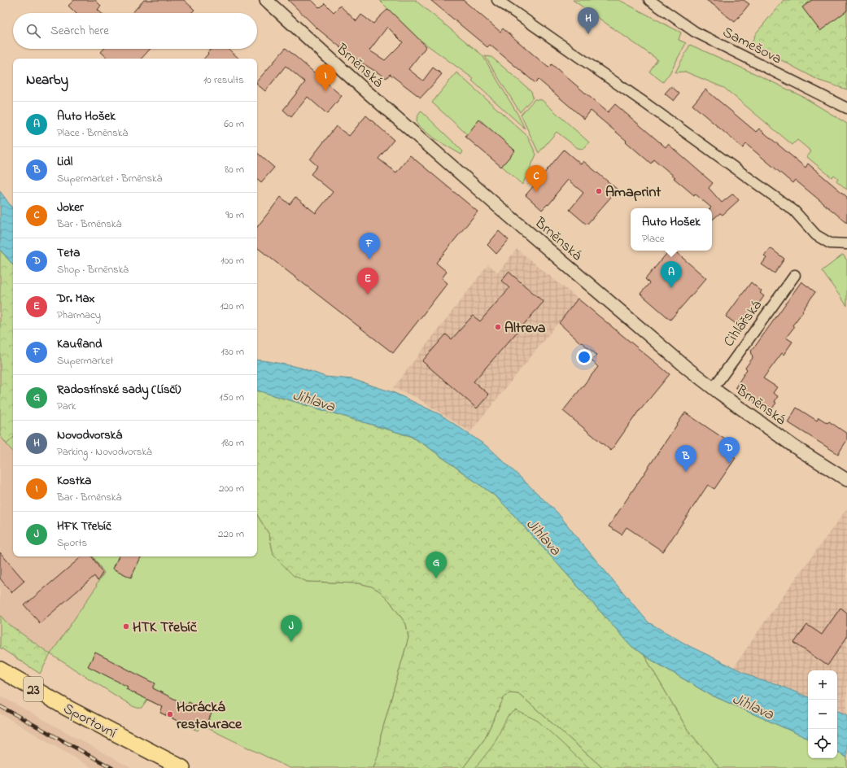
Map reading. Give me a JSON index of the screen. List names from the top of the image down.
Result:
{
  "streets": {
    "main road": ["23", "Sportovní"],
    "street": ["Samešova", "Brněnská", "Cihlářská"]
  },
  "crossings": [
    ["Brněnská", "Cihlářská"]
  ],
  "water": ["Jihlava"],
  "places": [
    "Amaprint",
    "Altreva",
    "HTK Třebíč",
    "Horácká restaurace"
  ],
  "page": {
    "pins": [
      "H",
      "I",
      "C",
      "F",
      "A",
      "E",
      "D",
      "B",
      "G",
      "J"
    ],
    "search": "Search here",
    "heading": ["Nearby", "10 results"],
    "list": [
      {
        "mark": "A",
        "name": "Auto Hošek",
        "note": "Place · Brněnská",
        "value": "60 m"
      },
      {
        "mark": "B",
        "name": "Lidl",
        "note": "Supermarket · Brněnská",
        "value": "80 m"
      },
      {
        "mark": "C",
        "name": "Joker",
        "note": "Bar · Brněnská",
        "value": "90 m"
      },
      {
        "mark": "D",
        "name": "Teta",
        "note": "Shop · Brněnská",
        "value": "100 m"
      },
      {
        "mark": "E",
        "name": "Dr. Max",
        "note": "Pharmacy",
        "value": "120 m"
      },
      {
        "mark": "F",
        "name": "Kaufland",
        "note": "Supermarket",
        "value": "130 m"
      },
      {
        "mark": "G",
        "name": "Radostínské sady (Lísčí)",
        "note": "Park",
        "value": "150 m"
      },
      {
        "mark": "H",
        "name": "Novodvorská",
        "note": "Parking · Novodvorská",
        "value": "180 m"
      },
      {
        "mark": "I",
        "name": "Kostka",
        "note": "Bar · Brněnská",
        "value": "200 m"
      },
      {
        "mark": "J",
        "name": "HFK Třebíč",
        "note": "Sports",
        "value": "220 m"
      }
    ],
    "popup": ["Auto Hošek", "Place"],
    "map_buttons": ["+", "−"]
  }
}
